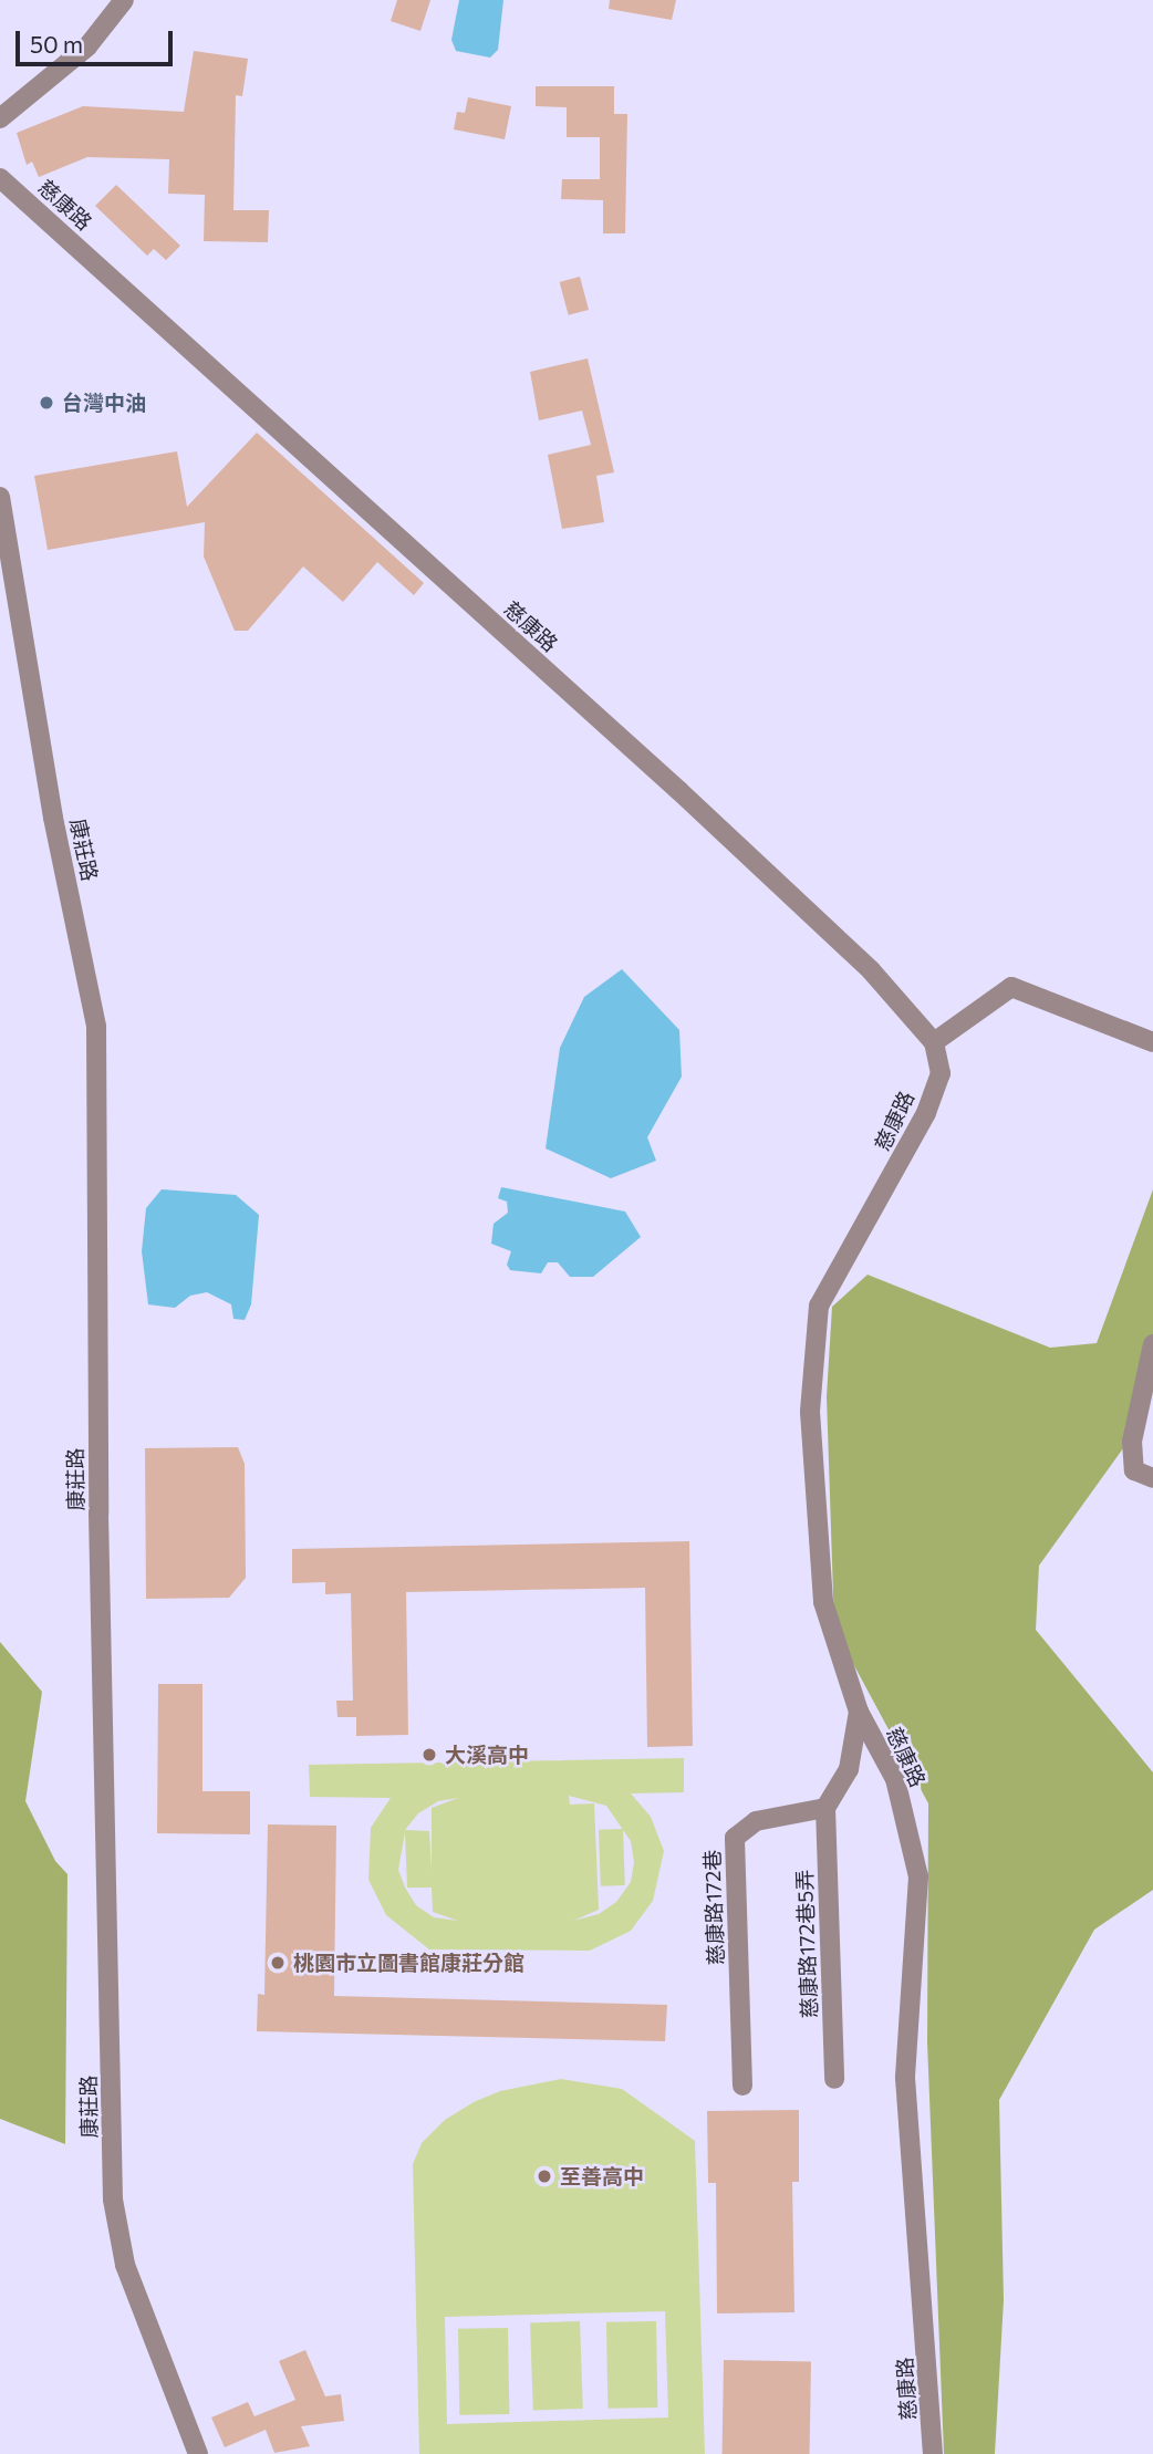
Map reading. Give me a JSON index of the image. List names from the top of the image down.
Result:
{
  "streets": {
    "street": [
      "慈康路",
      "康莊路",
      "慈康路172巷",
      "慈康路172巷5弄"
    ]
  },
  "crossings": [
    ["慈康路172巷", "慈康路172巷5弄"]
  ],
  "places": [
    "台灣中油",
    "大溪高中",
    "桃園市立圖書館康莊分館",
    "至善高中"
  ],
  "scale_bar": "50 m"
}
